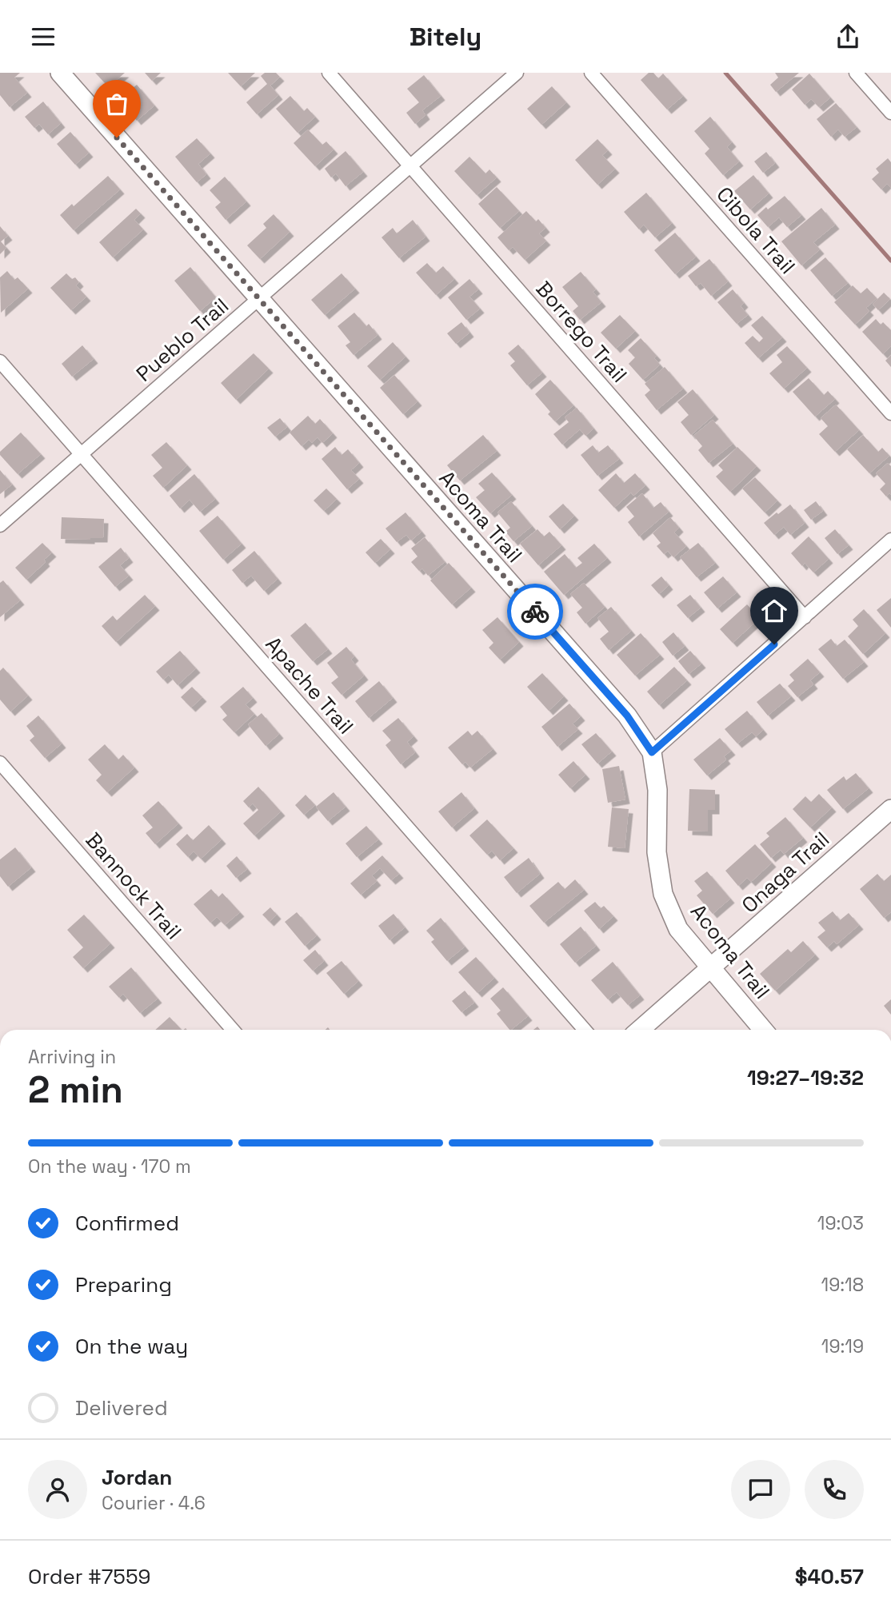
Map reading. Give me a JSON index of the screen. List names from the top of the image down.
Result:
{
  "streets": {
    "street": [
      "Cibola Trail",
      "Borrego Trail",
      "Pueblo Trail",
      "Acoma Trail",
      "Apache Trail",
      "Onaga Trail",
      "Bannock Trail"
    ]
  },
  "crossings": [
    ["Borrego Trail", "Pueblo Trail"],
    ["Pueblo Trail", "Acoma Trail"],
    ["Pueblo Trail", "Apache Trail"],
    ["Acoma Trail", "Onaga Trail"]
  ],
  "page": {
    "header": "Bitely",
    "heading": ["2 min", "Arriving in", "19:27–19:32"],
    "panel": [
      "Jordan",
      "Courier · 4.6",
      "Order #7559",
      "$40.57"
    ],
    "bar": "On the way · 170 m",
    "list": [
      ["Confirmed", "19:03"],
      ["Preparing", "19:18"],
      ["On the way", "19:19"],
      "Delivered"
    ]
  }
}
